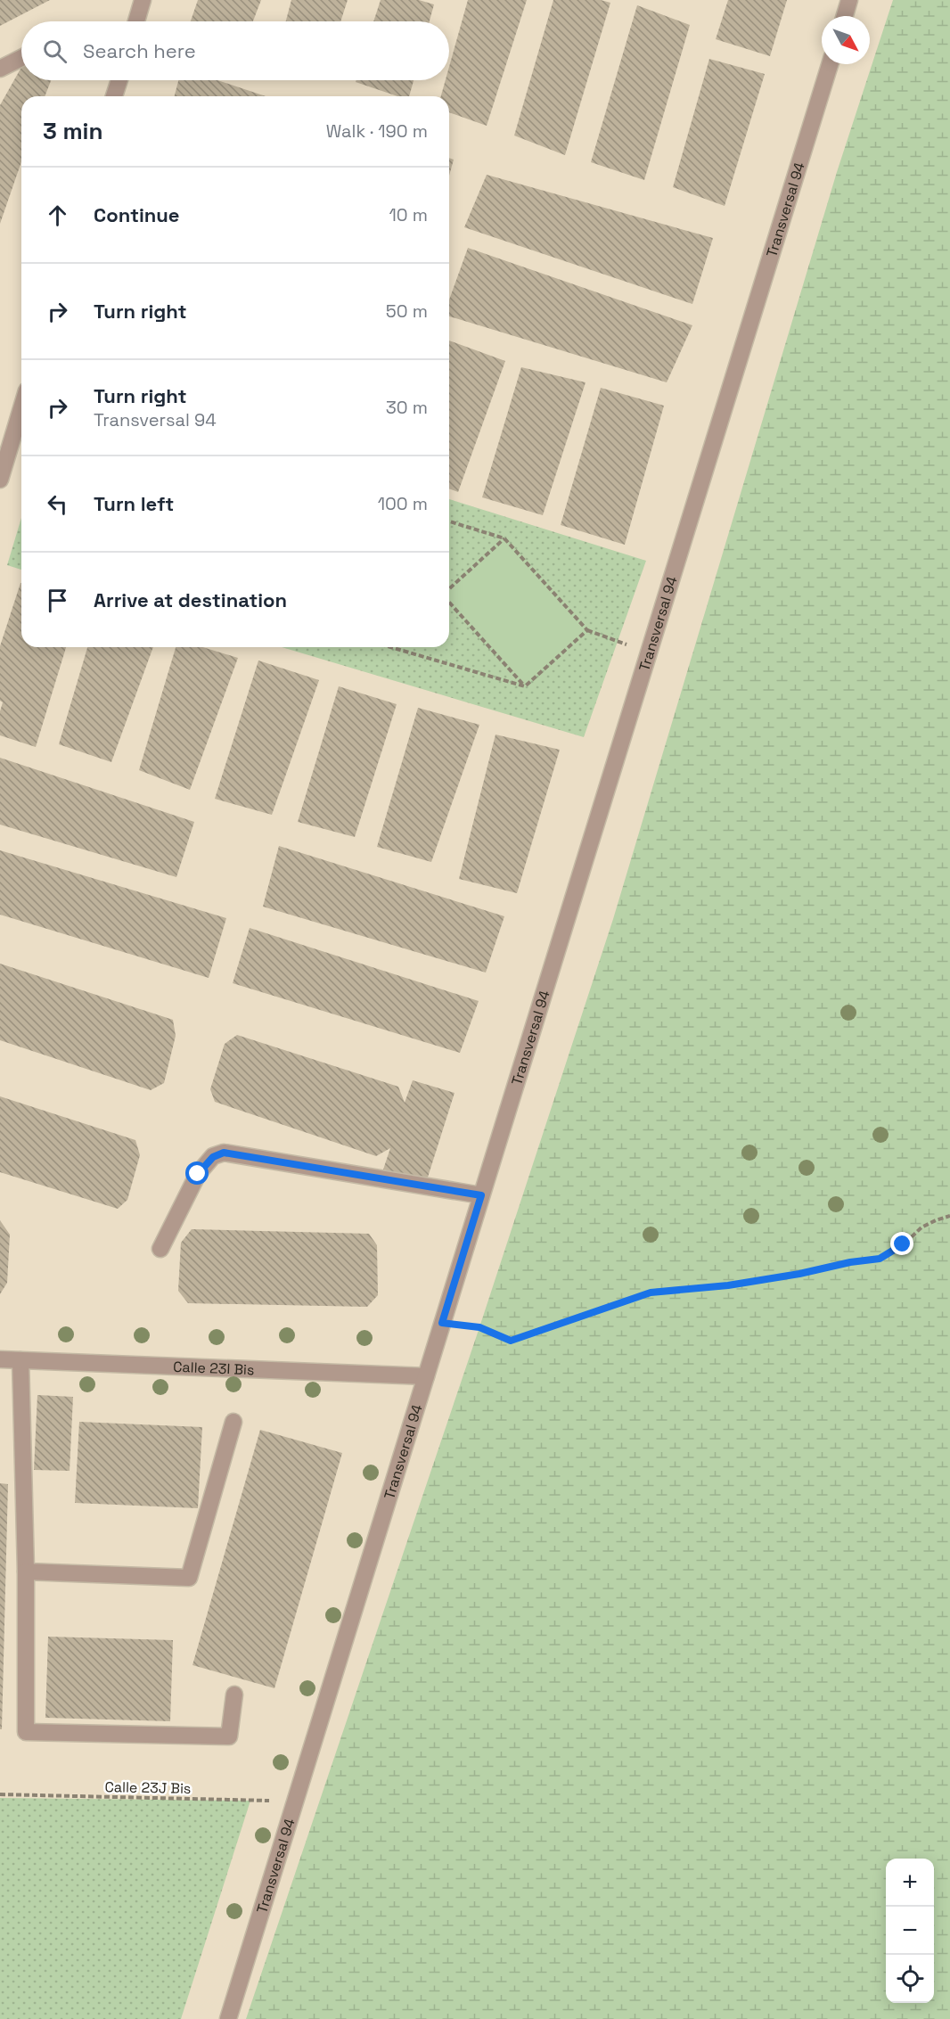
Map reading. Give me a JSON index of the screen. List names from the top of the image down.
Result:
{
  "streets": {
    "street": ["Transversal 94", "Calle 23I Bis"],
    "path": ["Calle 23J Bis"]
  },
  "crossings": [
    ["Transversal 94", "Calle 23I Bis"],
    ["Transversal 94", "Calle 23J Bis"]
  ],
  "north": "bottom right",
  "page": {
    "search": "Search here",
    "heading": ["3 min", "Walk · 190 m"],
    "list": [
      ["Continue", "10 m"],
      ["Turn right", "50 m"],
      ["Turn right", "Transversal 94", "30 m"],
      ["Turn left", "100 m"],
      "Arrive at destination"
    ],
    "map_buttons": ["+", "−"]
  }
}
